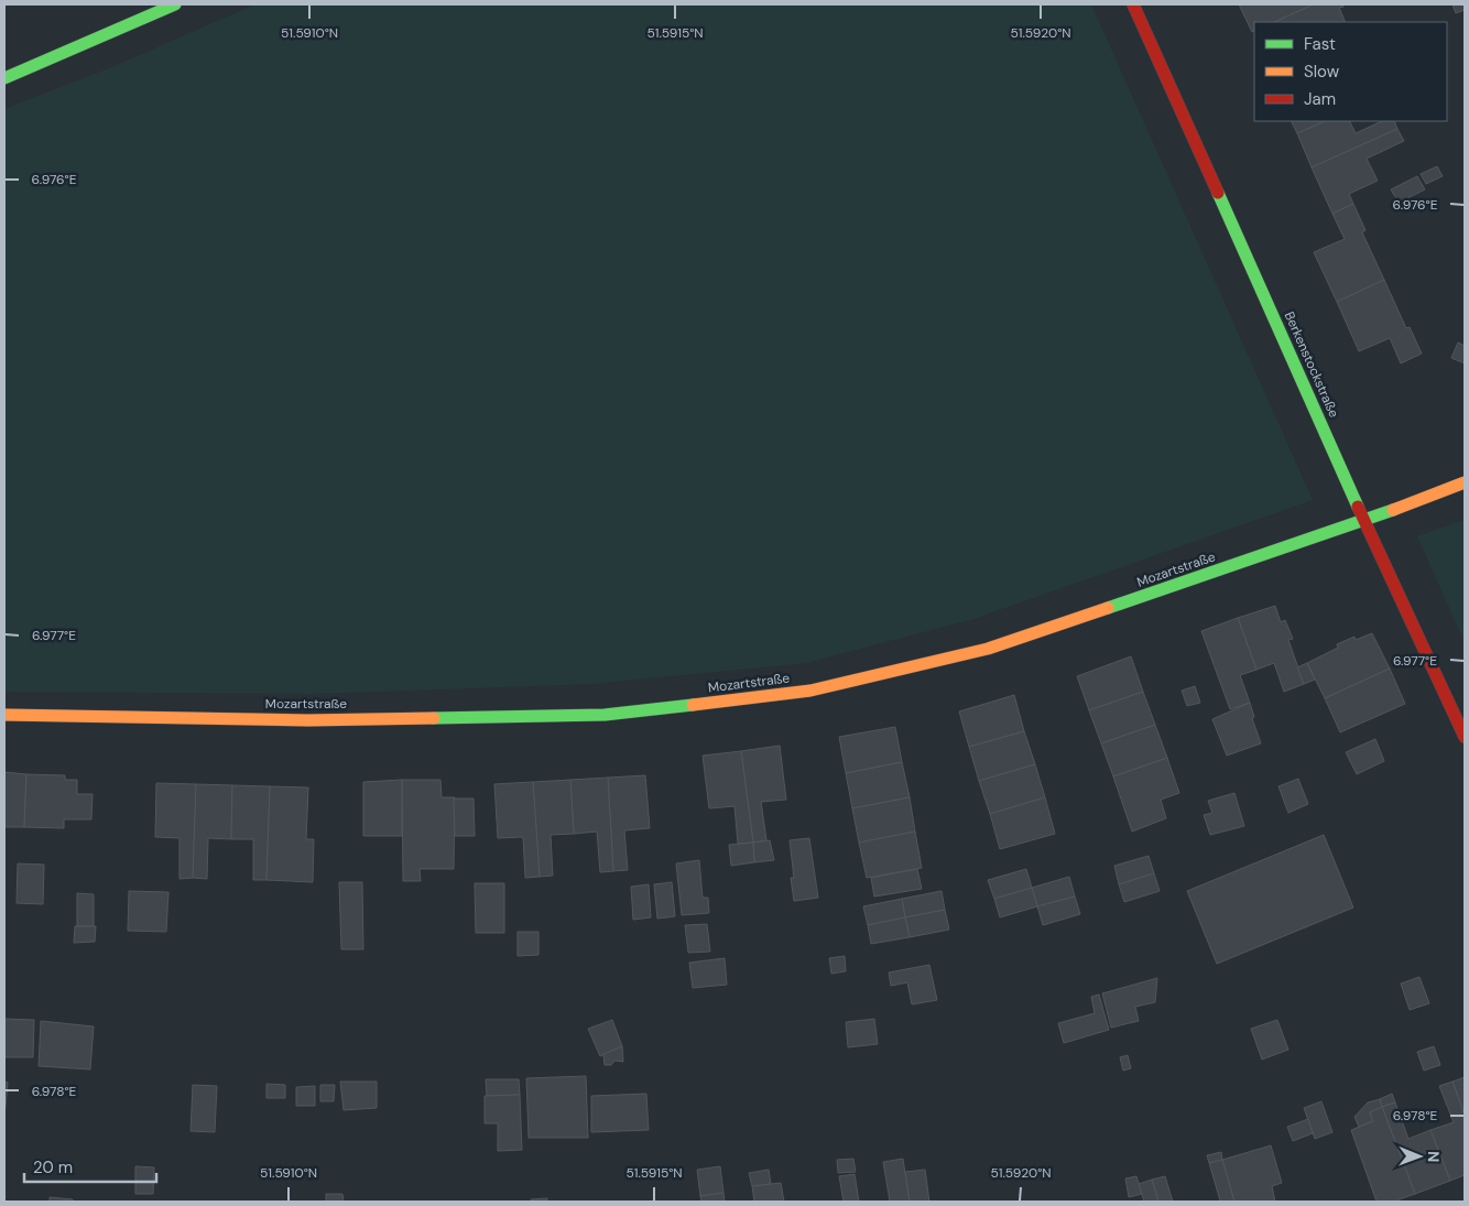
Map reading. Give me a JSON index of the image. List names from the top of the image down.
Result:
{
  "streets": {
    "street": ["Berkenstockstraße", "Mozartstraße"]
  },
  "crossings": [
    ["Berkenstockstraße", "Mozartstraße"]
  ],
  "legend": ["Fast", "Slow", "Jam"],
  "scale_bar": "20 m",
  "north": "right",
  "coordinates": [
    "51.5910°N",
    "51.5915°N",
    "51.5920°N",
    "6.976°E",
    "6.977°E",
    "6.978°E"
  ]
}
